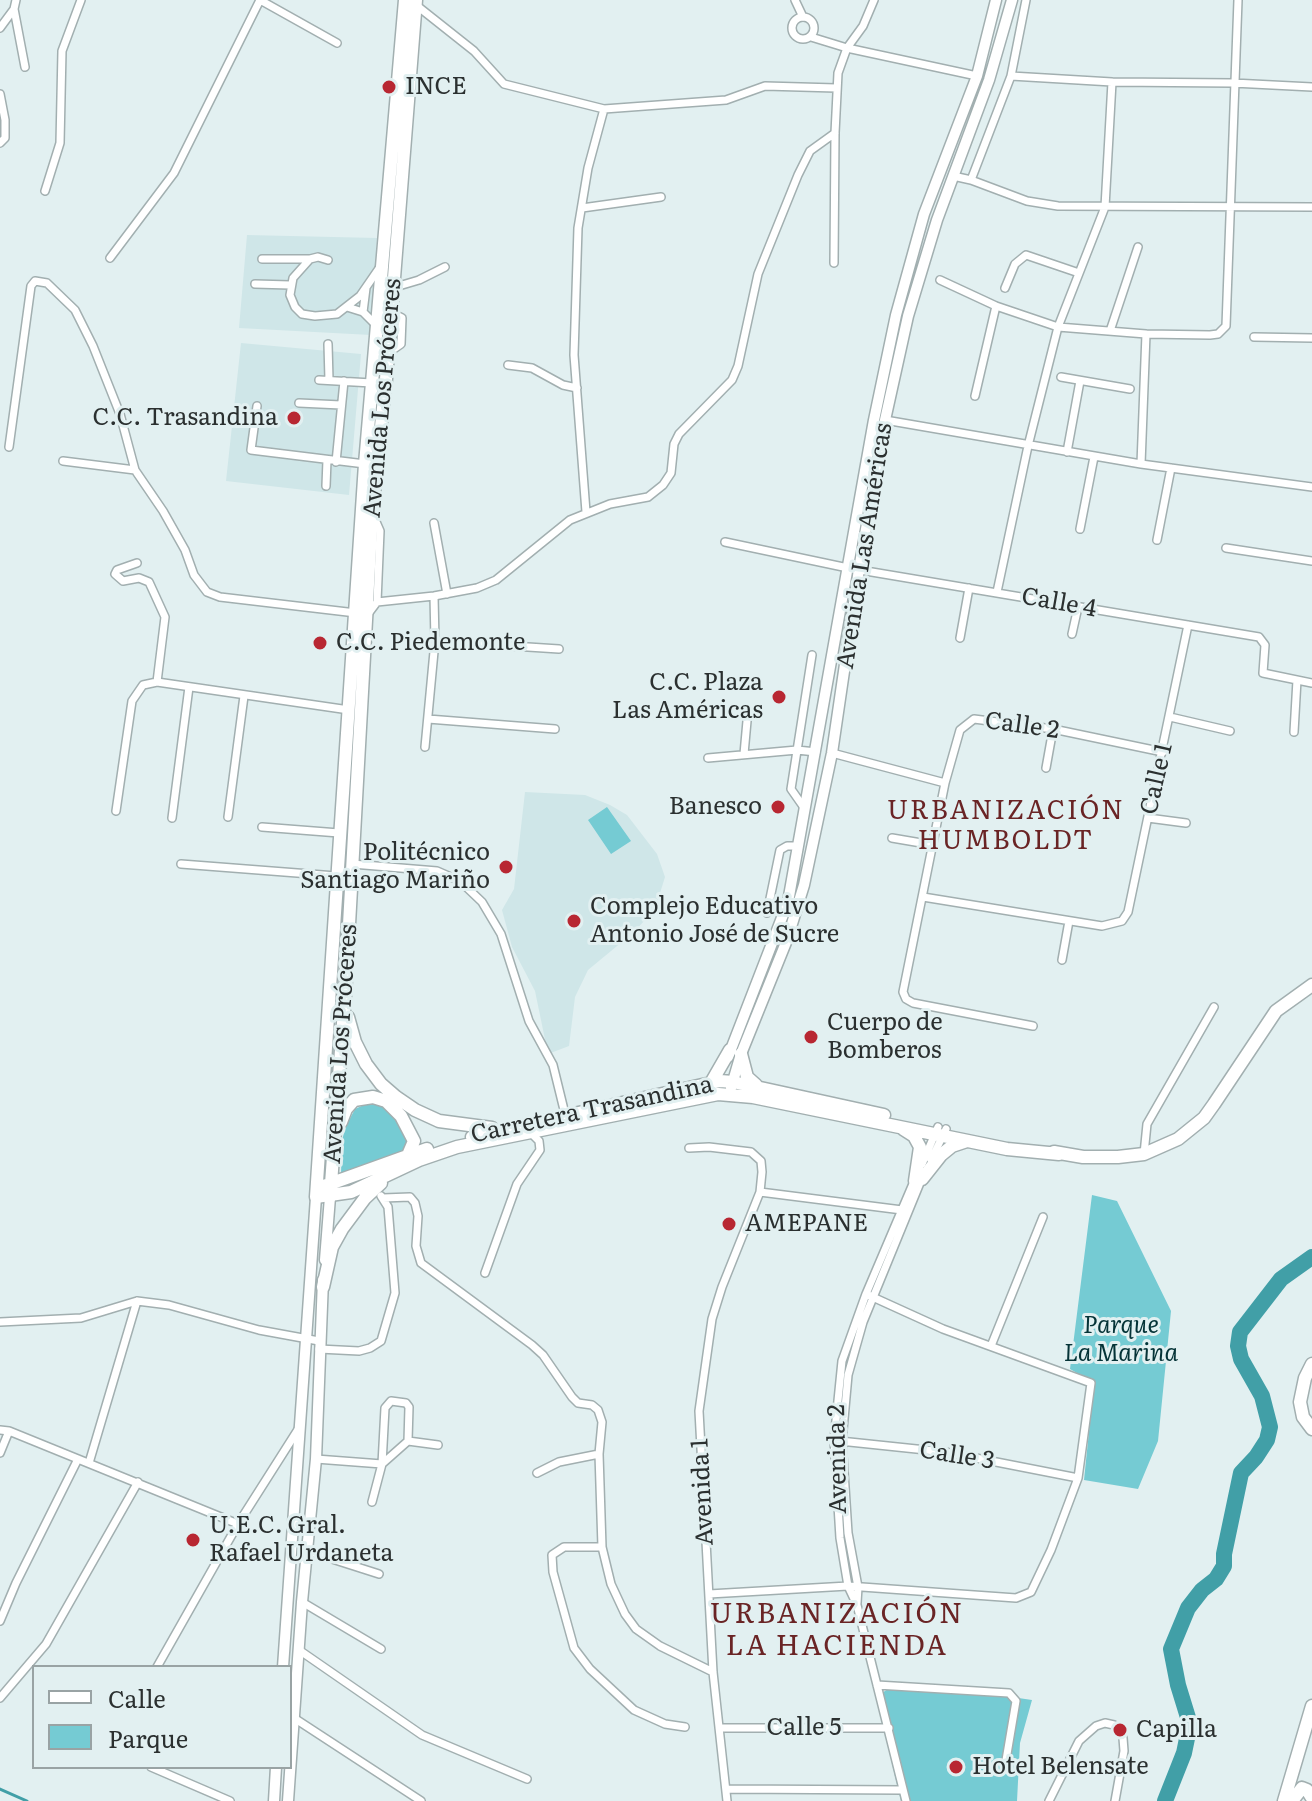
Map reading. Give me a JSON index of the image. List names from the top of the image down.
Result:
{
  "streets": {
    "highway": ["Avenida Los Próceres", "Carretera Trasandina"],
    "street": [
      "Avenida Las Américas",
      "Calle 4",
      "Calle 2",
      "Calle 1",
      "Calle 3",
      "Avenida 2",
      "Avenida 1",
      "Calle 5"
    ]
  },
  "crossings": [
    ["Avenida Los Próceres", "Carretera Trasandina"],
    ["Avenida Las Américas", "Calle 4"],
    ["Avenida Las Américas", "Carretera Trasandina"],
    ["Calle 4", "Calle 1"],
    ["Calle 2", "Calle 1"],
    ["Calle 3", "Avenida 2"],
    ["Avenida 2", "Calle 5"],
    ["Avenida 1", "Calle 5"]
  ],
  "districts": ["URBANIZACIÓN HUMBOLDT", "URBANIZACIÓN LA HACIENDA"],
  "parks": ["Parque La Marina"],
  "places": [
    "INCE",
    "C.C. Trasandina",
    "C.C. Piedemonte",
    "C.C. Plaza Las Américas",
    "Banesco",
    "Politécnico Santiago Mariño",
    "Complejo Educativo Antonio José de Sucre",
    "Cuerpo de Bomberos",
    "AMEPANE",
    "U.E.C. Gral. Rafael Urdaneta",
    "Capilla",
    "Hotel Belensate"
  ],
  "legend": ["Calle", "Parque"]
}
